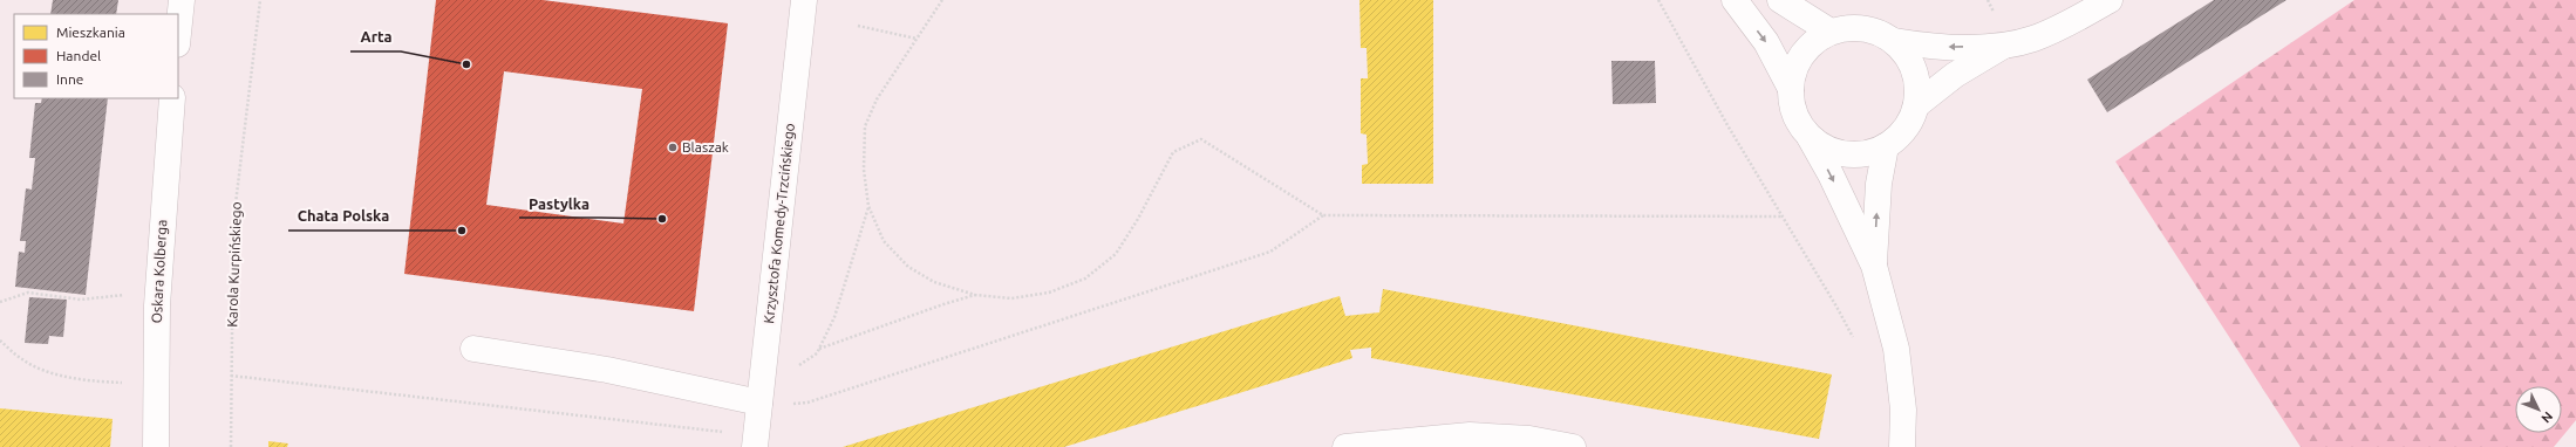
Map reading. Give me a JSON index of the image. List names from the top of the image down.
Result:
{
  "streets": {
    "street": ["Krzysztofa Komedy-Trzcińskiego", "Oskara Kolberga"],
    "path": ["Karola Kurpińskiego"]
  },
  "places": [
    "Arta",
    "Blaszak",
    "Pastylka",
    "Chata Polska"
  ],
  "legend": ["Mieszkania", "Handel", "Inne"],
  "north": "bottom right"
}
